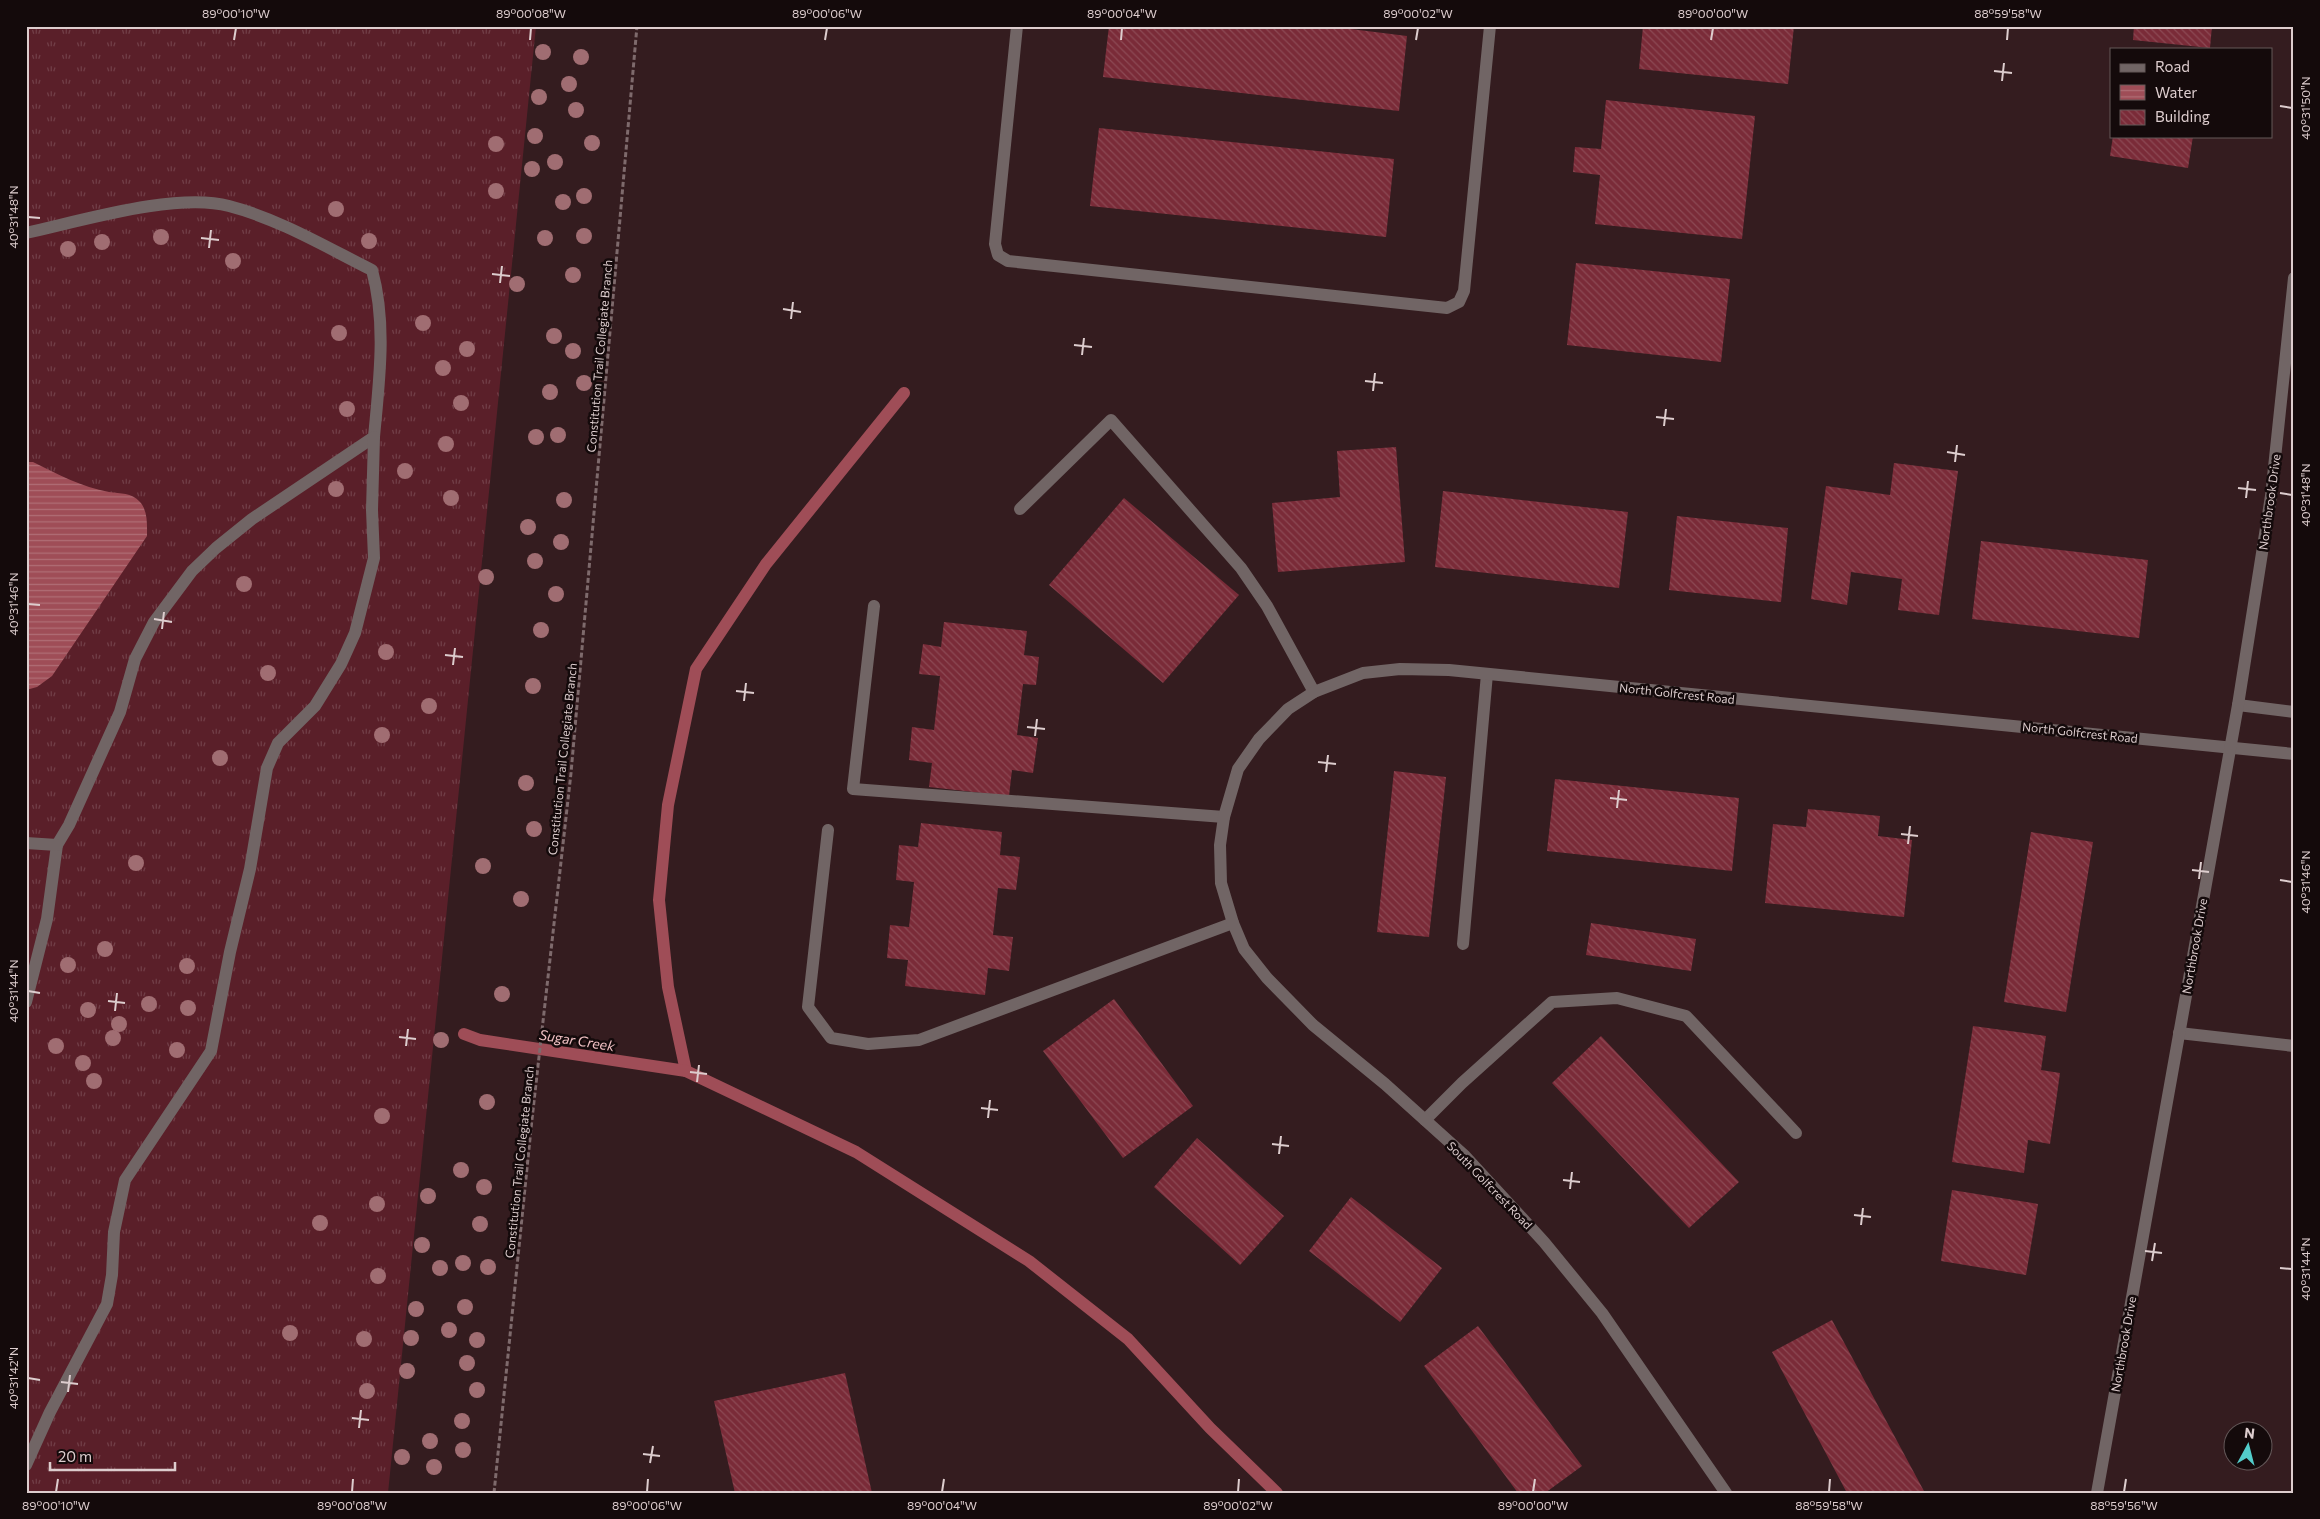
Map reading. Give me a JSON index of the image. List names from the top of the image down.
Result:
{
  "streets": {
    "street": ["Northbrook Drive", "North Golfcrest Road", "South Golfcrest Road"],
    "path": ["Constitution Trail Collegiate Branch"]
  },
  "crossings": [
    ["Northbrook Drive", "North Golfcrest Road"],
    ["North Golfcrest Road", "South Golfcrest Road"]
  ],
  "water": ["Sugar Creek"],
  "legend": ["Road", "Water", "Building"],
  "scale_bar": "20 m",
  "north": "top",
  "coordinates": [
    "89°00'10\"W",
    "89°00'08\"W",
    "89°00'06\"W",
    "89°00'04\"W",
    "89°00'02\"W",
    "89°00'00\"W",
    "88°59'58\"W",
    "40°31'50\"N",
    "40°31'48\"N",
    "40°31'46\"N",
    "40°31'44\"N",
    "40°31'42\"N",
    "88°59'56\"W"
  ]
}
